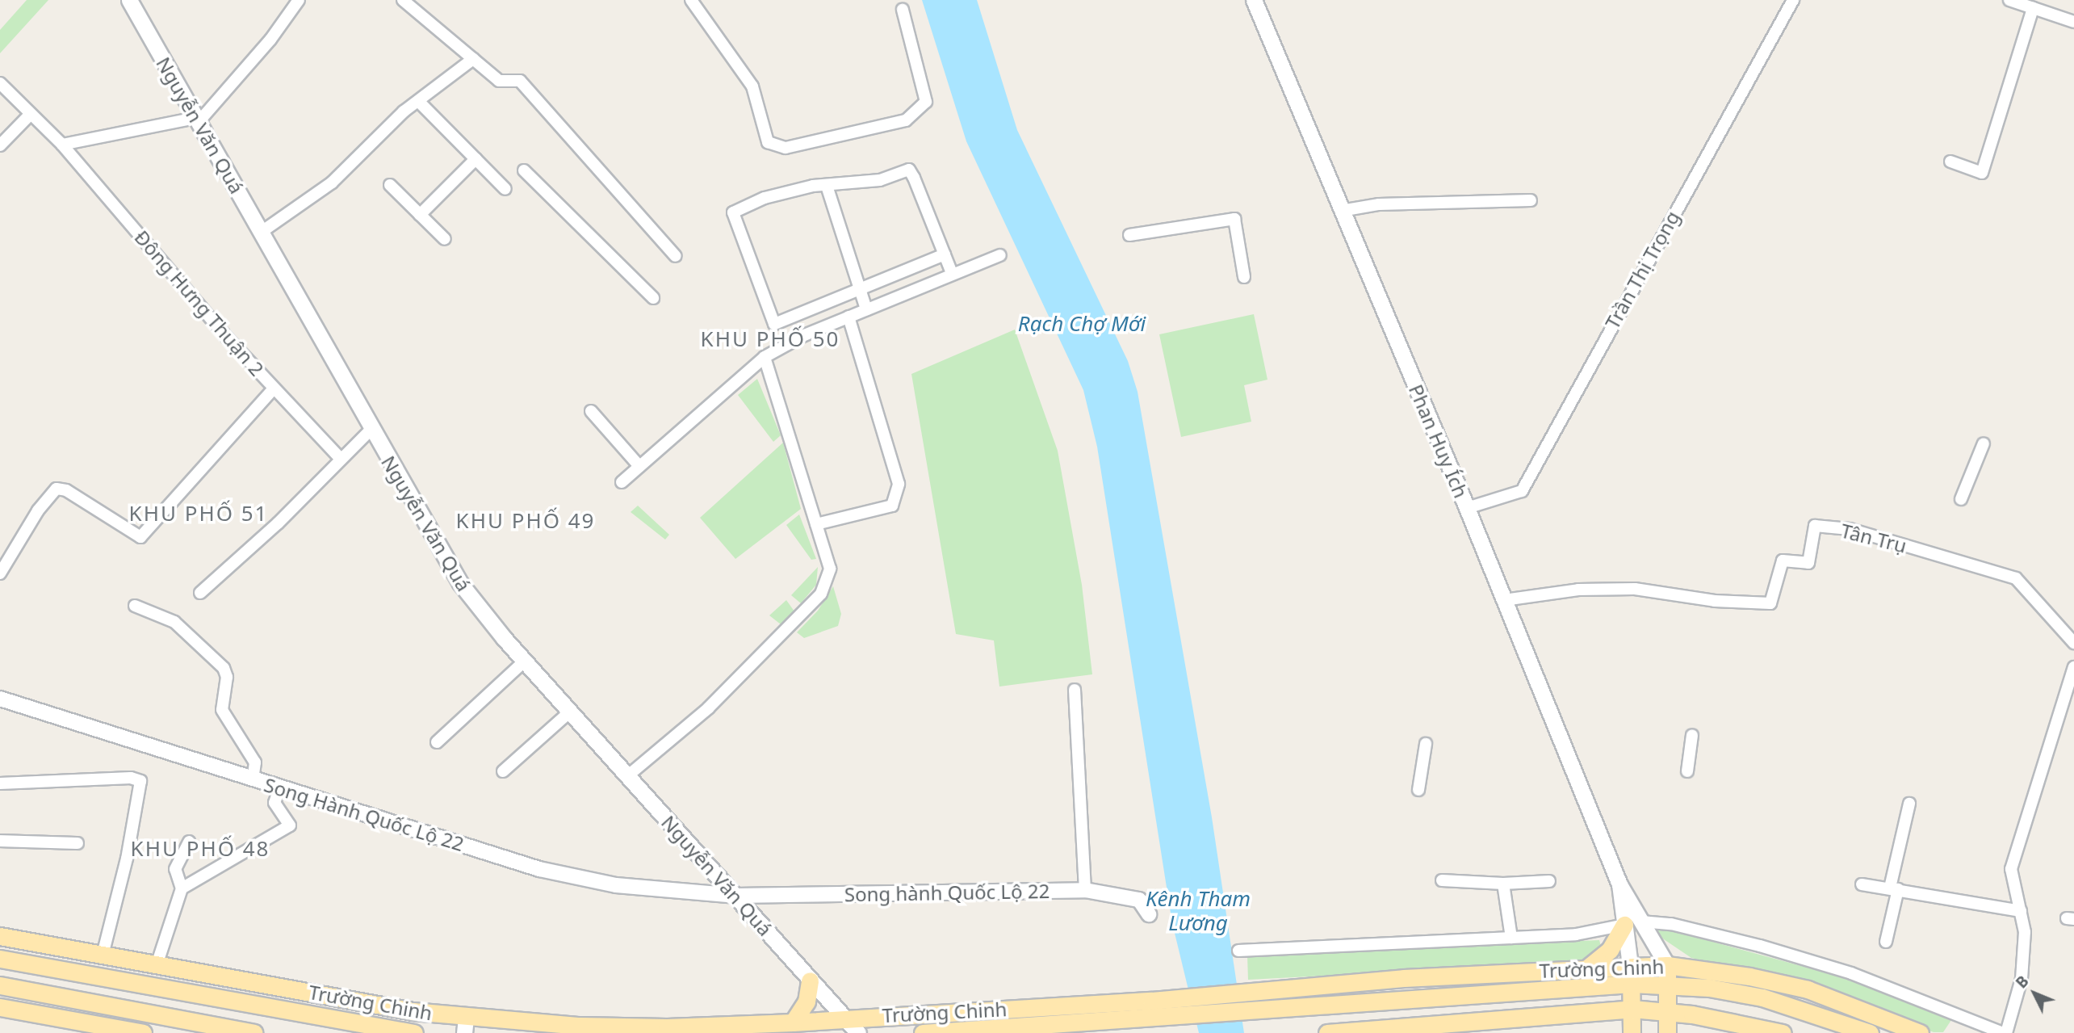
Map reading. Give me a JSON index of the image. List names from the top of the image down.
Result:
{
  "streets": {
    "main road": ["Nguyễn Văn Quá", "Phan Huy Ích", "Trường Chinh"],
    "street": [
      "Trần Thị Trọng",
      "Đông Hưng Thuận 2",
      "Tân Trụ",
      "Song Hành Quốc Lộ 22",
      "Song hành Quốc Lộ 22"
    ]
  },
  "crossings": [
    ["Nguyễn Văn Quá", "Song Hành Quốc Lộ 22"],
    ["Nguyễn Văn Quá", "Song hành Quốc Lộ 22"],
    ["Nguyễn Văn Quá", "Trường Chinh"],
    ["Trần Thị Trọng", "Phan Huy Ích"],
    ["Phan Huy Ích", "Tân Trụ"],
    ["Phan Huy Ích", "Trường Chinh"],
    ["Song Hành Quốc Lộ 22", "Song hành Quốc Lộ 22"]
  ],
  "districts": [
    "KHU PHỐ 50",
    "KHU PHỐ 51",
    "KHU PHỐ 49",
    "KHU PHỐ 48"
  ],
  "water": ["Rạch Chợ Mới", "Kênh Tham Lương"],
  "north": "top left"
}
